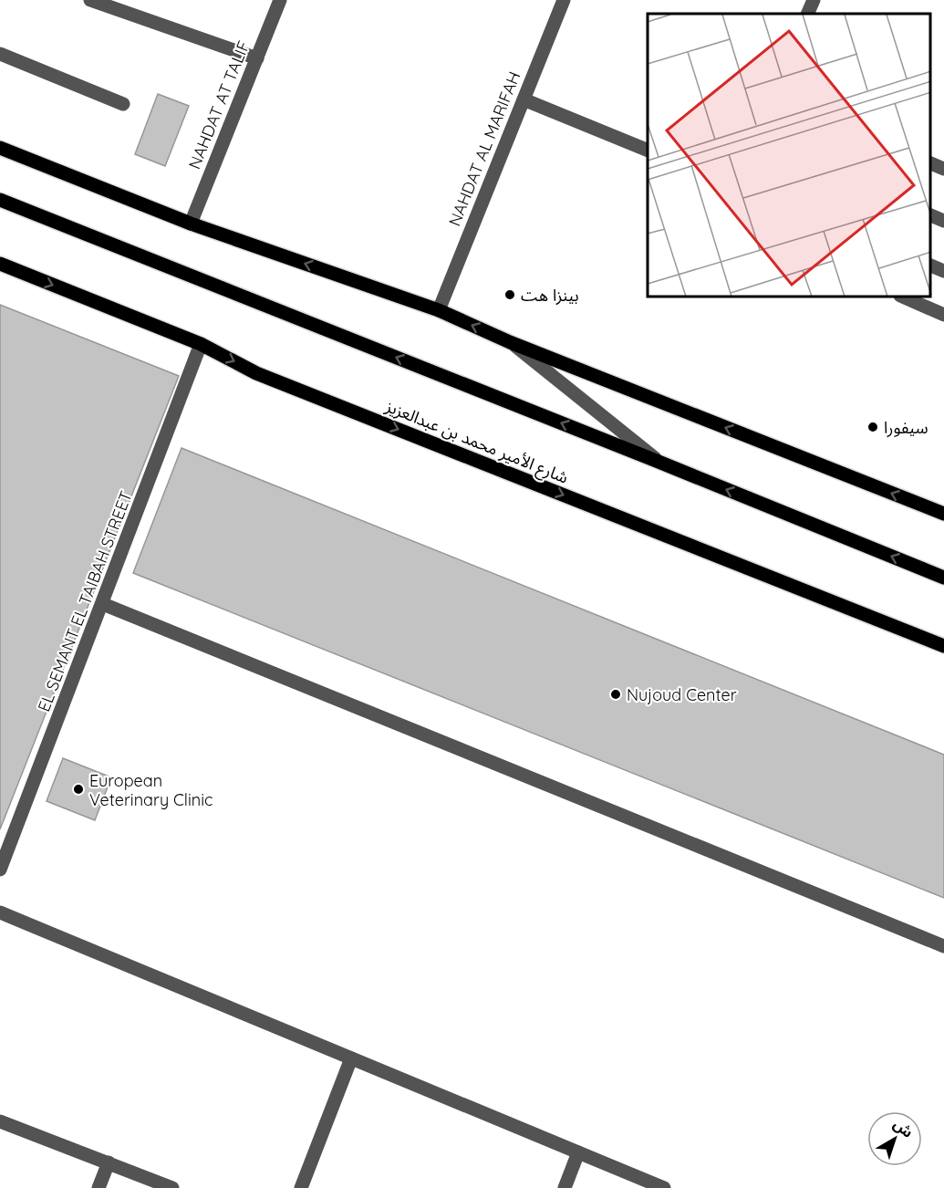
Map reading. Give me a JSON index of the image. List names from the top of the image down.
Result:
{
  "streets": {
    "main road": ["شارع الأمير محمد بن عبدالعزيز"],
    "street": ["NAHDAT AT TALIF", "NAHDAT AL MARIFAH", "EL SEMANT EL TAIBAH STREET"]
  },
  "crossings": [
    ["شارع الأمير محمد بن عبدالعزيز", "EL SEMANT EL TAIBAH STREET"]
  ],
  "places": [
    "بينزا هت",
    "سيفورا",
    "Nujoud Center",
    "European Veterinary Clinic"
  ],
  "north": "top right"
}
